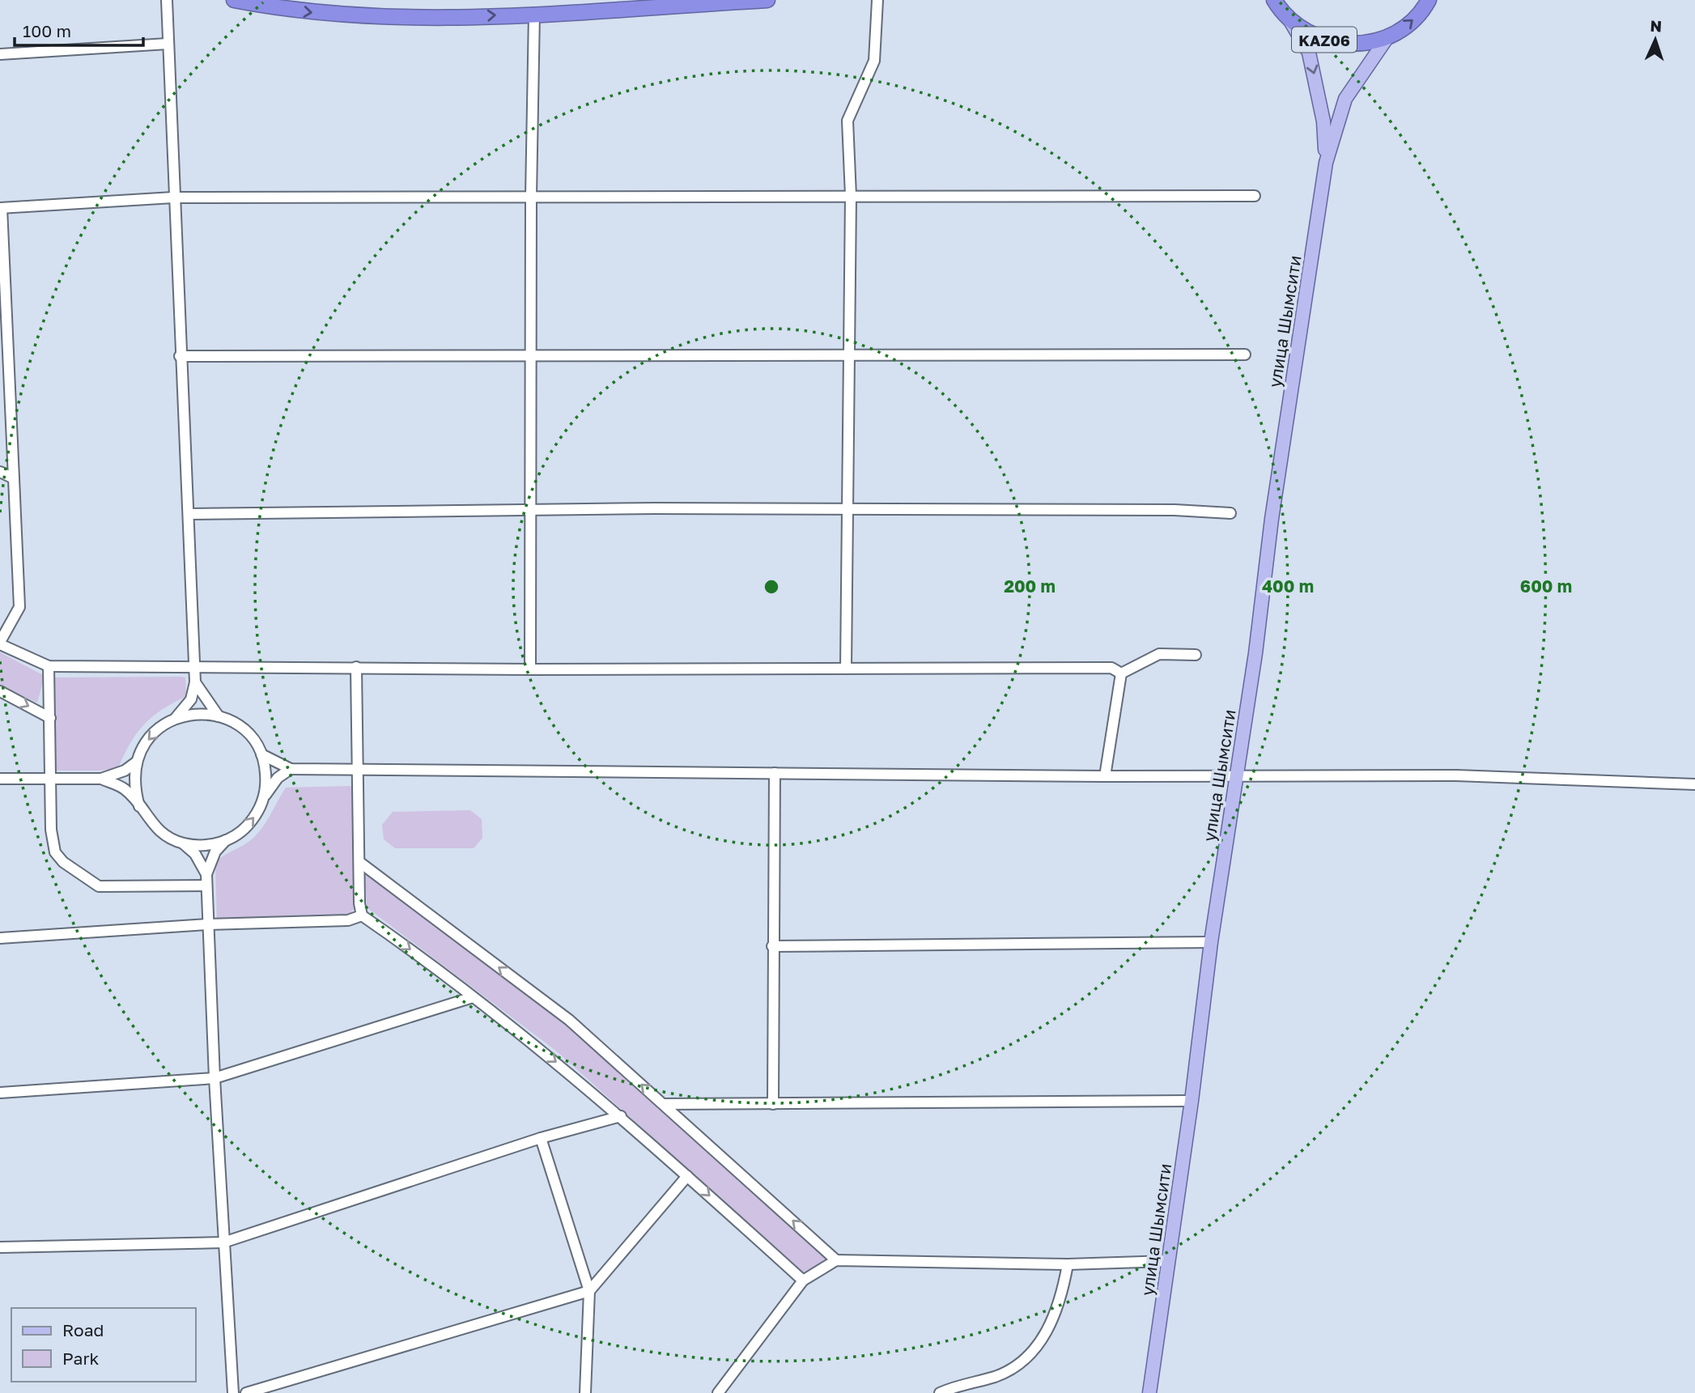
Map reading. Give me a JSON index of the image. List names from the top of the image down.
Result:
{
  "streets": {
    "highway": ["KАZ06"],
    "main road": ["улица Шымсити"]
  },
  "crossings": [
    ["KАZ06", "улица Шымсити"]
  ],
  "legend": ["Road", "Park"],
  "scale_bar": "100 m",
  "north": "top",
  "rings": ["200 m", "400 m", "600 m"]
}
